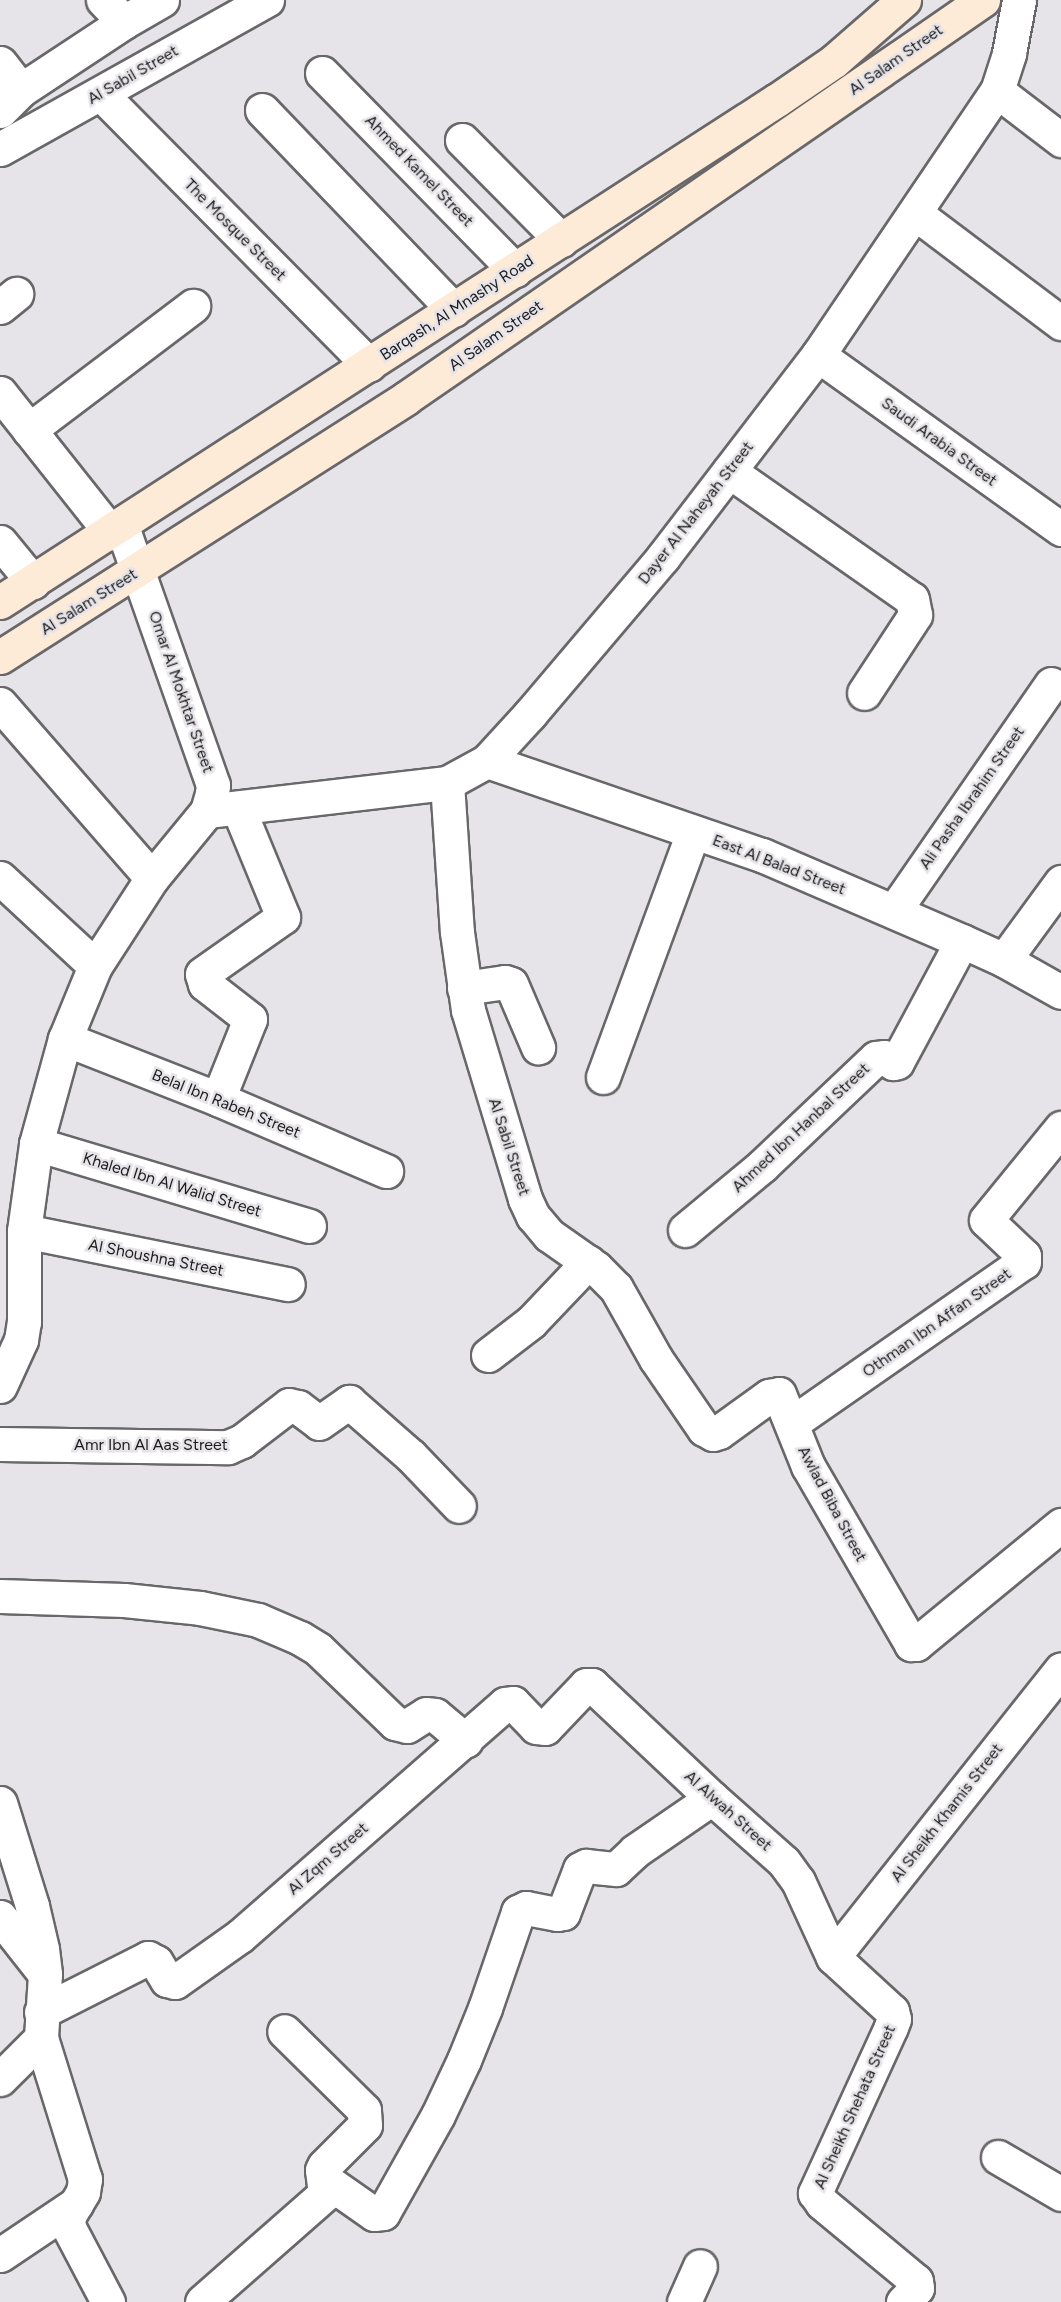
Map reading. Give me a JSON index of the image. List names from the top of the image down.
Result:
{
  "streets": {
    "street": [
      "Al Salam Street",
      "Al Sabil Street",
      "Ahmed Kamel Street",
      "The Mosque Street",
      "Barqash, Al Mnashy Road",
      "Saudi Arabia Street",
      "Dayer Al Naheyah Street",
      "Omar Al Mokhtar Street",
      "Ali Pasha Ibrahim Street",
      "East Al Balad Street",
      "Belal Ibn Rabeh Street",
      "Ahmed Ibn Hanbal Street",
      "Khaled Ibn Al Walid Street",
      "Al Shoushna Street",
      "Othman Ibn Affan Street",
      "Amr Ibn Al Aas Street",
      "Awlad Biba Street",
      "Al Alwah Street",
      "Al Sheikh Khamis Street",
      "Al Zqm Street",
      "Al Sheikh Shehata Street"
    ]
  },
  "crossings": [
    ["Al Salam Street", "Omar Al Mokhtar Street"],
    ["Al Sabil Street", "The Mosque Street"],
    ["Al Sabil Street", "Dayer Al Naheyah Street"],
    ["Al Sabil Street", "Awlad Biba Street"],
    ["Ahmed Kamel Street", "Barqash, Al Mnashy Road"],
    ["The Mosque Street", "Barqash, Al Mnashy Road"],
    ["Barqash, Al Mnashy Road", "Omar Al Mokhtar Street"],
    ["Saudi Arabia Street", "Dayer Al Naheyah Street"],
    ["Dayer Al Naheyah Street", "Omar Al Mokhtar Street"],
    ["Dayer Al Naheyah Street", "East Al Balad Street"],
    ["Omar Al Mokhtar Street", "Belal Ibn Rabeh Street"],
    ["Omar Al Mokhtar Street", "Khaled Ibn Al Walid Street"],
    ["Omar Al Mokhtar Street", "Al Shoushna Street"],
    ["Ali Pasha Ibrahim Street", "East Al Balad Street"],
    ["East Al Balad Street", "Ahmed Ibn Hanbal Street"],
    ["Othman Ibn Affan Street", "Awlad Biba Street"],
    ["Al Alwah Street", "Al Sheikh Khamis Street"],
    ["Al Alwah Street", "Al Zqm Street"],
    ["Al Alwah Street", "Al Sheikh Shehata Street"],
    ["Al Sheikh Khamis Street", "Al Sheikh Shehata Street"]
  ]
}
